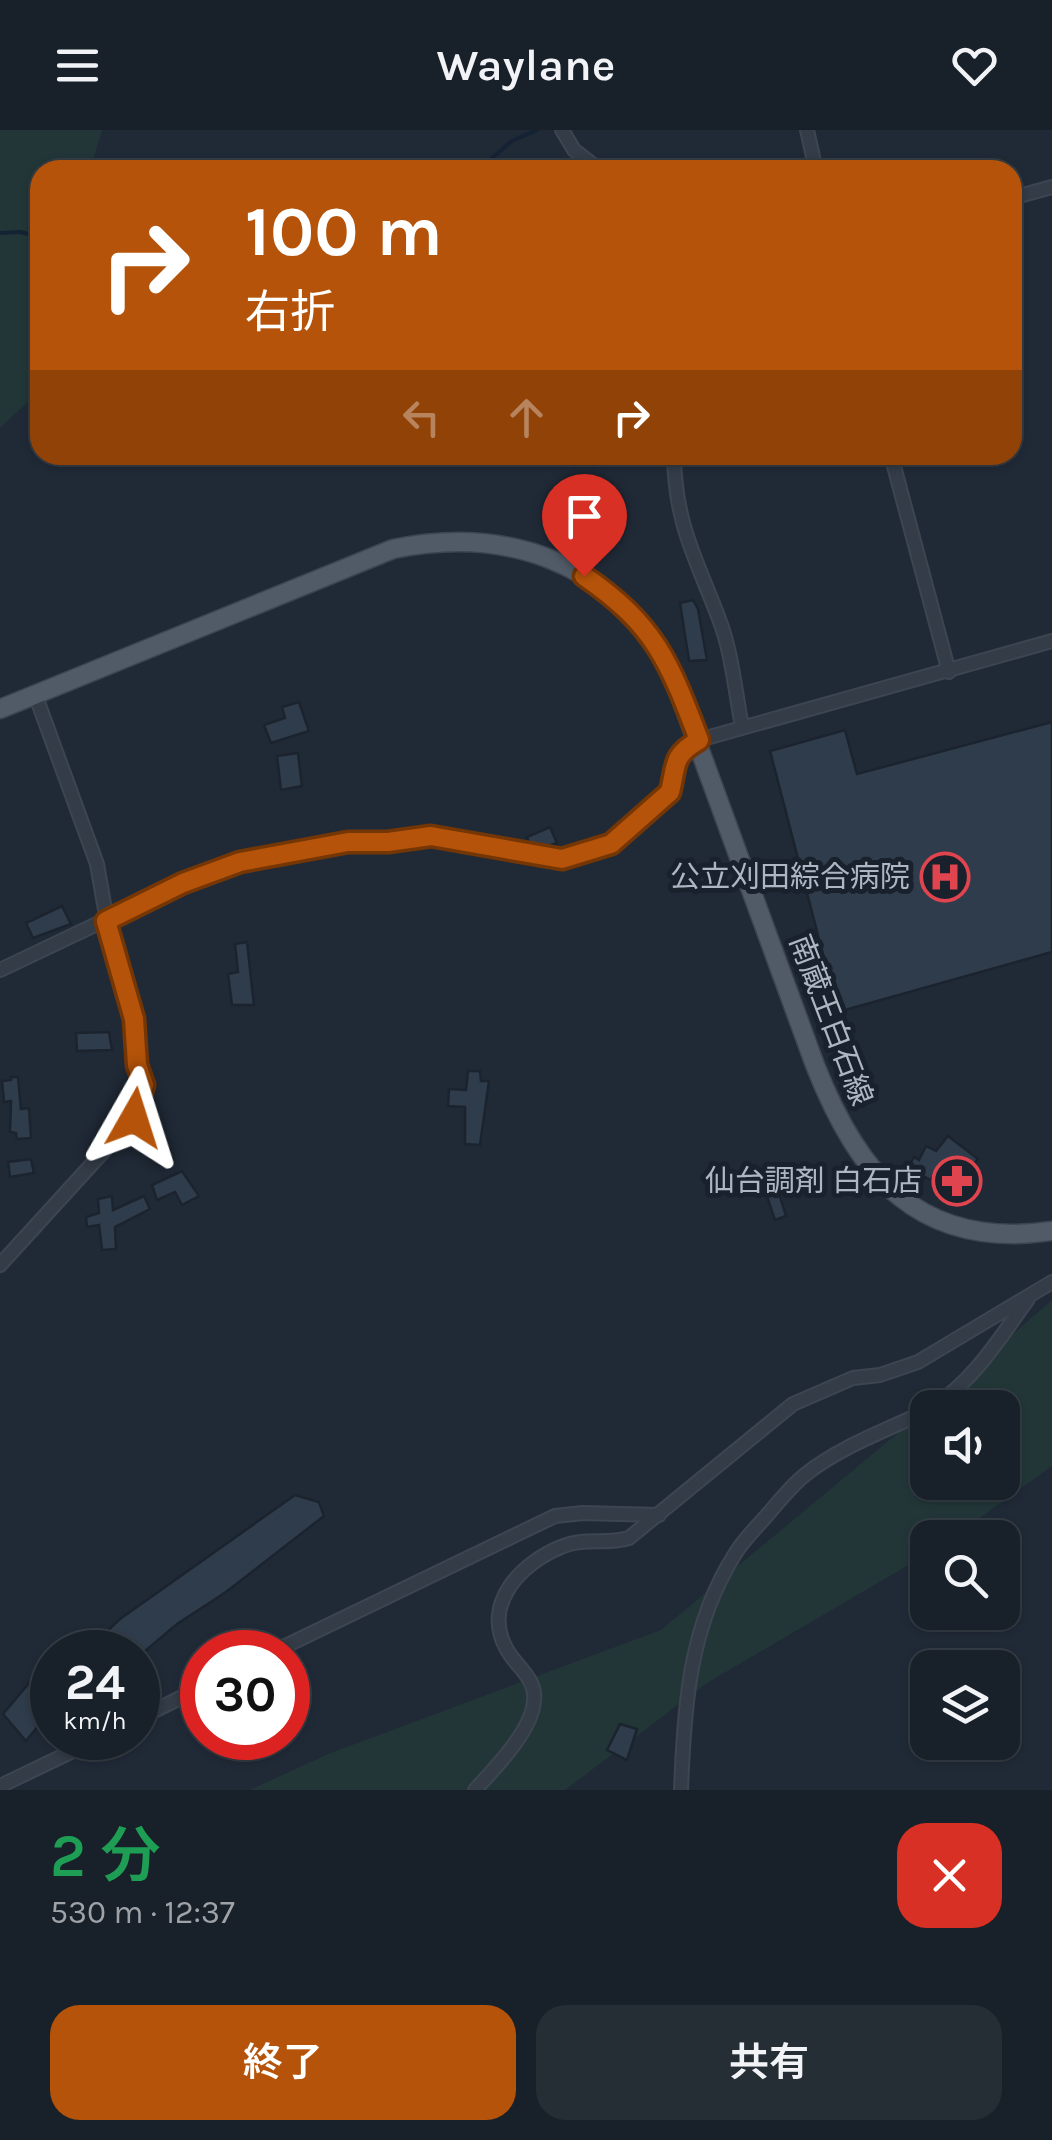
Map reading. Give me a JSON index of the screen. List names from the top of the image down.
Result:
{
  "streets": {
    "main road": ["南蔵王白石線"]
  },
  "places": {
    "hospital": ["公立刈田綜合病院"],
    "pharmacy": ["仙台調剤 白石店"]
  },
  "page": {
    "header": "Waylane",
    "turn": ["100 m", "右折"],
    "speed": "24 km/h",
    "limit": "30",
    "heading": ["2 分", "530 m · 12:37"],
    "buttons": ["終了", "共有"]
  }
}
